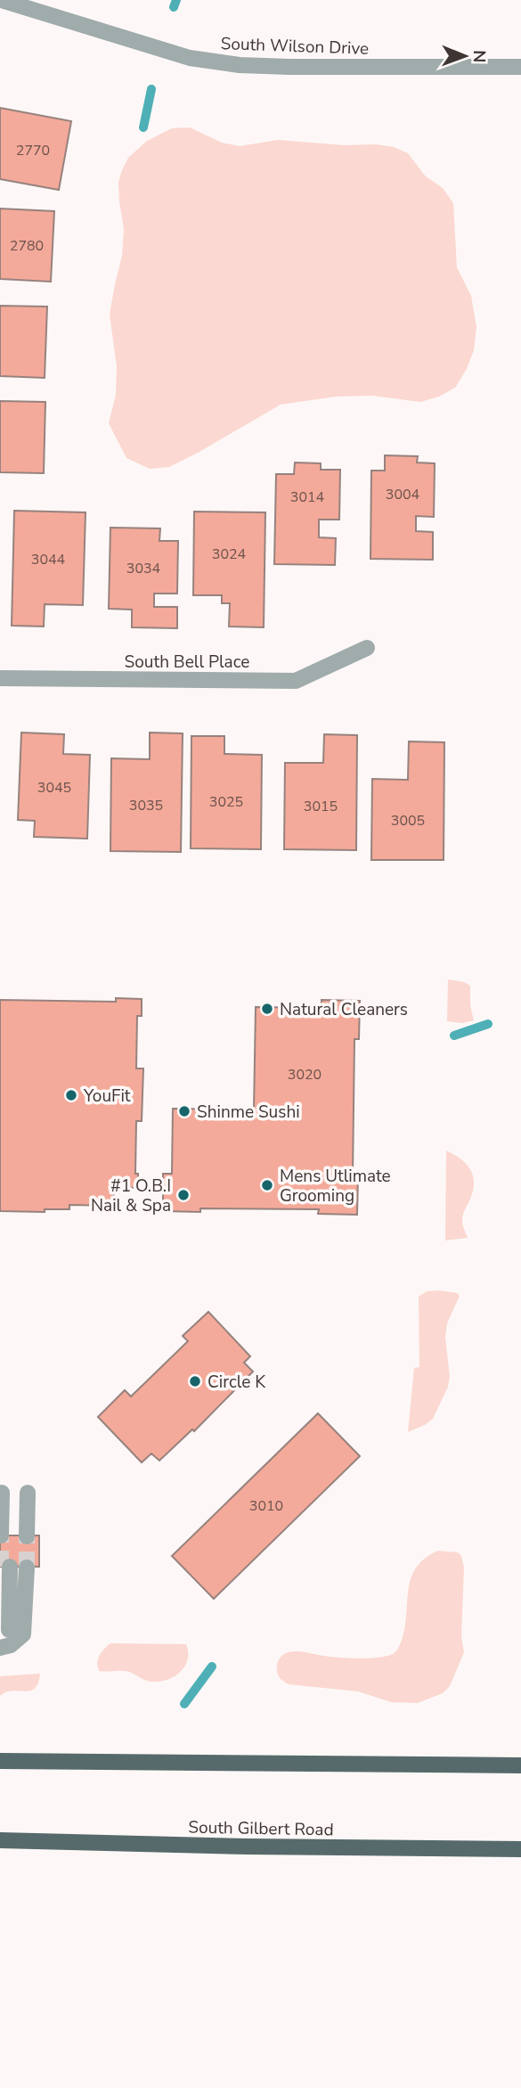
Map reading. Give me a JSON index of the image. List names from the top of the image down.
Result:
{
  "streets": {
    "main road": ["South Gilbert Road"],
    "street": ["South Wilson Drive", "South Bell Place"]
  },
  "places": [
    "Natural Cleaners",
    "YouFit",
    "Shinme Sushi",
    "Mens Utlimate Grooming",
    "#1 O.B.I Nail & Spa",
    "Circle K"
  ],
  "house_numbers": [
    "2770",
    "2780",
    "3004",
    "3014",
    "3024",
    "3044",
    "3034",
    "3045",
    "3025",
    "3035",
    "3015",
    "3005",
    "3020",
    "3010"
  ],
  "north": "right"
}
